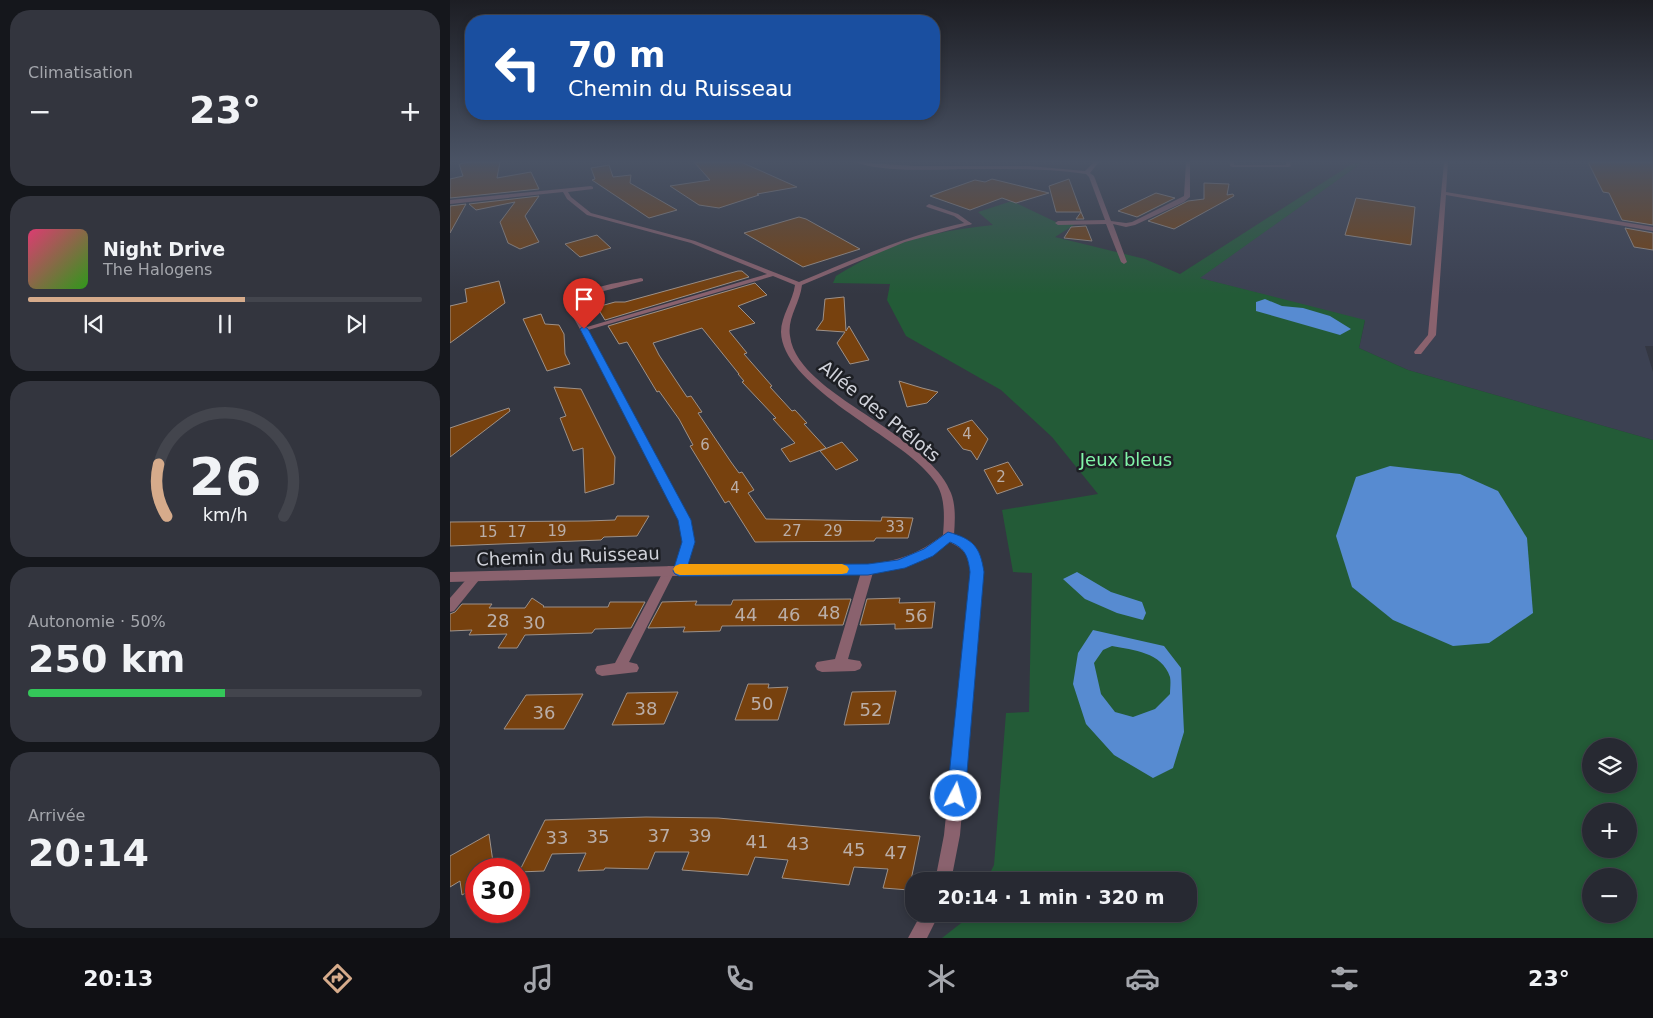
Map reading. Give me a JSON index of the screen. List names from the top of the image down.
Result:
{
  "streets": {
    "street": ["Allée des Prélots", "Chemin du Ruisseau"]
  },
  "crossings": [
    ["Allée des Prélots", "Chemin du Ruisseau"]
  ],
  "parks": ["Jeux bleus"],
  "house_numbers": [
    "4",
    "6",
    "2",
    "4",
    "33",
    "19",
    "27",
    "29",
    "15",
    "17",
    "48",
    "44",
    "46",
    "56",
    "28",
    "30",
    "50",
    "38",
    "52",
    "36",
    "37",
    "39",
    "35",
    "33",
    "41",
    "43",
    "45",
    "47"
  ],
  "page": {
    "tile": [
      "Climatisation",
      ["Autonomie · 50%", "250 km"],
      ["Arrivée", "20:14"]
    ],
    "turn": ["70 m", "Chemin du Ruisseau"],
    "heat": ["−", "23°", "+"],
    "song": ["Night Drive", "The Halogens"],
    "map_buttons": ["+", "−"],
    "limit": "30",
    "trip": "20:14 · 1 min · 320 m",
    "tabs": ["20:13", "23°"],
    "gauge": ["26", "km/h"]
  }
}
